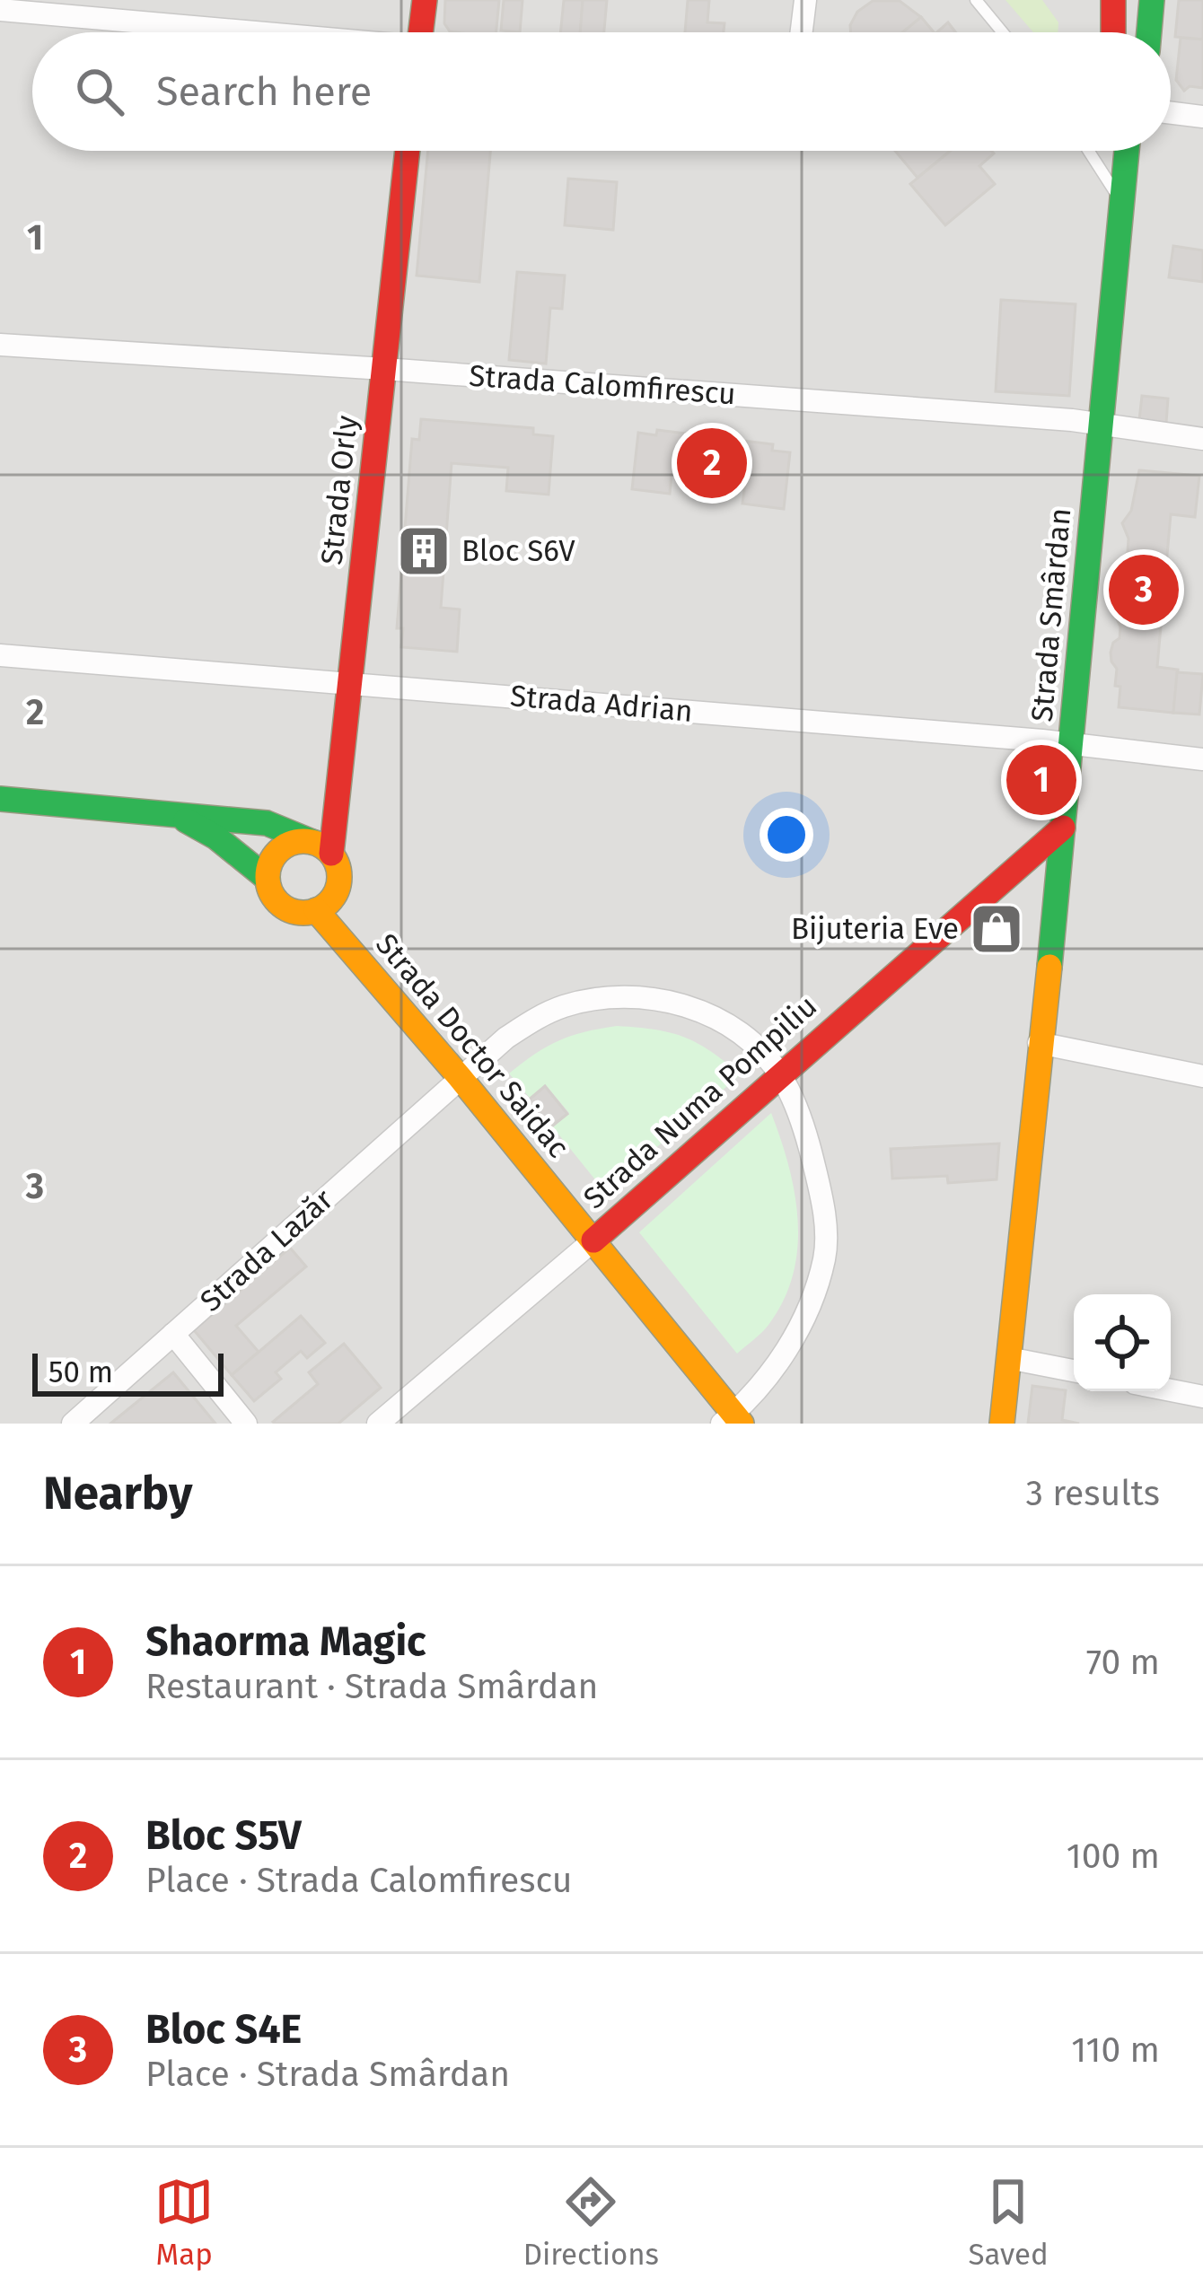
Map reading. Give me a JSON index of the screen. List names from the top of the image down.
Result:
{
  "streets": {
    "street": [
      "Strada Calomfirescu",
      "Strada Orly",
      "Strada Smârdan",
      "Strada Adrian",
      "Strada Doctor Saidac",
      "Strada Numa Pompiliu",
      "Strada Lazăr"
    ]
  },
  "crossings": [
    ["Strada Calomfirescu", "Strada Orly"],
    ["Strada Calomfirescu", "Strada Smârdan"],
    ["Strada Orly", "Strada Adrian"],
    ["Strada Orly", "Strada Doctor Saidac"],
    ["Strada Smârdan", "Strada Adrian"],
    ["Strada Smârdan", "Strada Numa Pompiliu"],
    ["Strada Doctor Saidac", "Strada Numa Pompiliu"],
    ["Strada Doctor Saidac", "Strada Lazăr"],
    ["Strada Numa Pompiliu", "Strada Lazăr"]
  ],
  "places": {
    "building": ["Bloc S6V"],
    "shop": ["Bijuteria Eve"]
  },
  "scale_bar": "50 m",
  "page": {
    "search": "Search here",
    "pins": ["2", "3", "1"],
    "scale": "50 m",
    "heading": ["Nearby", "3 results"],
    "list": [
      {
        "mark": "1",
        "name": "Shaorma Magic",
        "note": "Restaurant · Strada Smârdan",
        "value": "70 m"
      },
      {
        "mark": "2",
        "name": "Bloc S5V",
        "note": "Place · Strada Calomfirescu",
        "value": "100 m"
      },
      {
        "mark": "3",
        "name": "Bloc S4E",
        "note": "Place · Strada Smârdan",
        "value": "110 m"
      }
    ],
    "nav": ["Map", "Directions", "Saved"]
  },
  "grid": {
    "rows": ["1", "2", "3"]
  }
}
